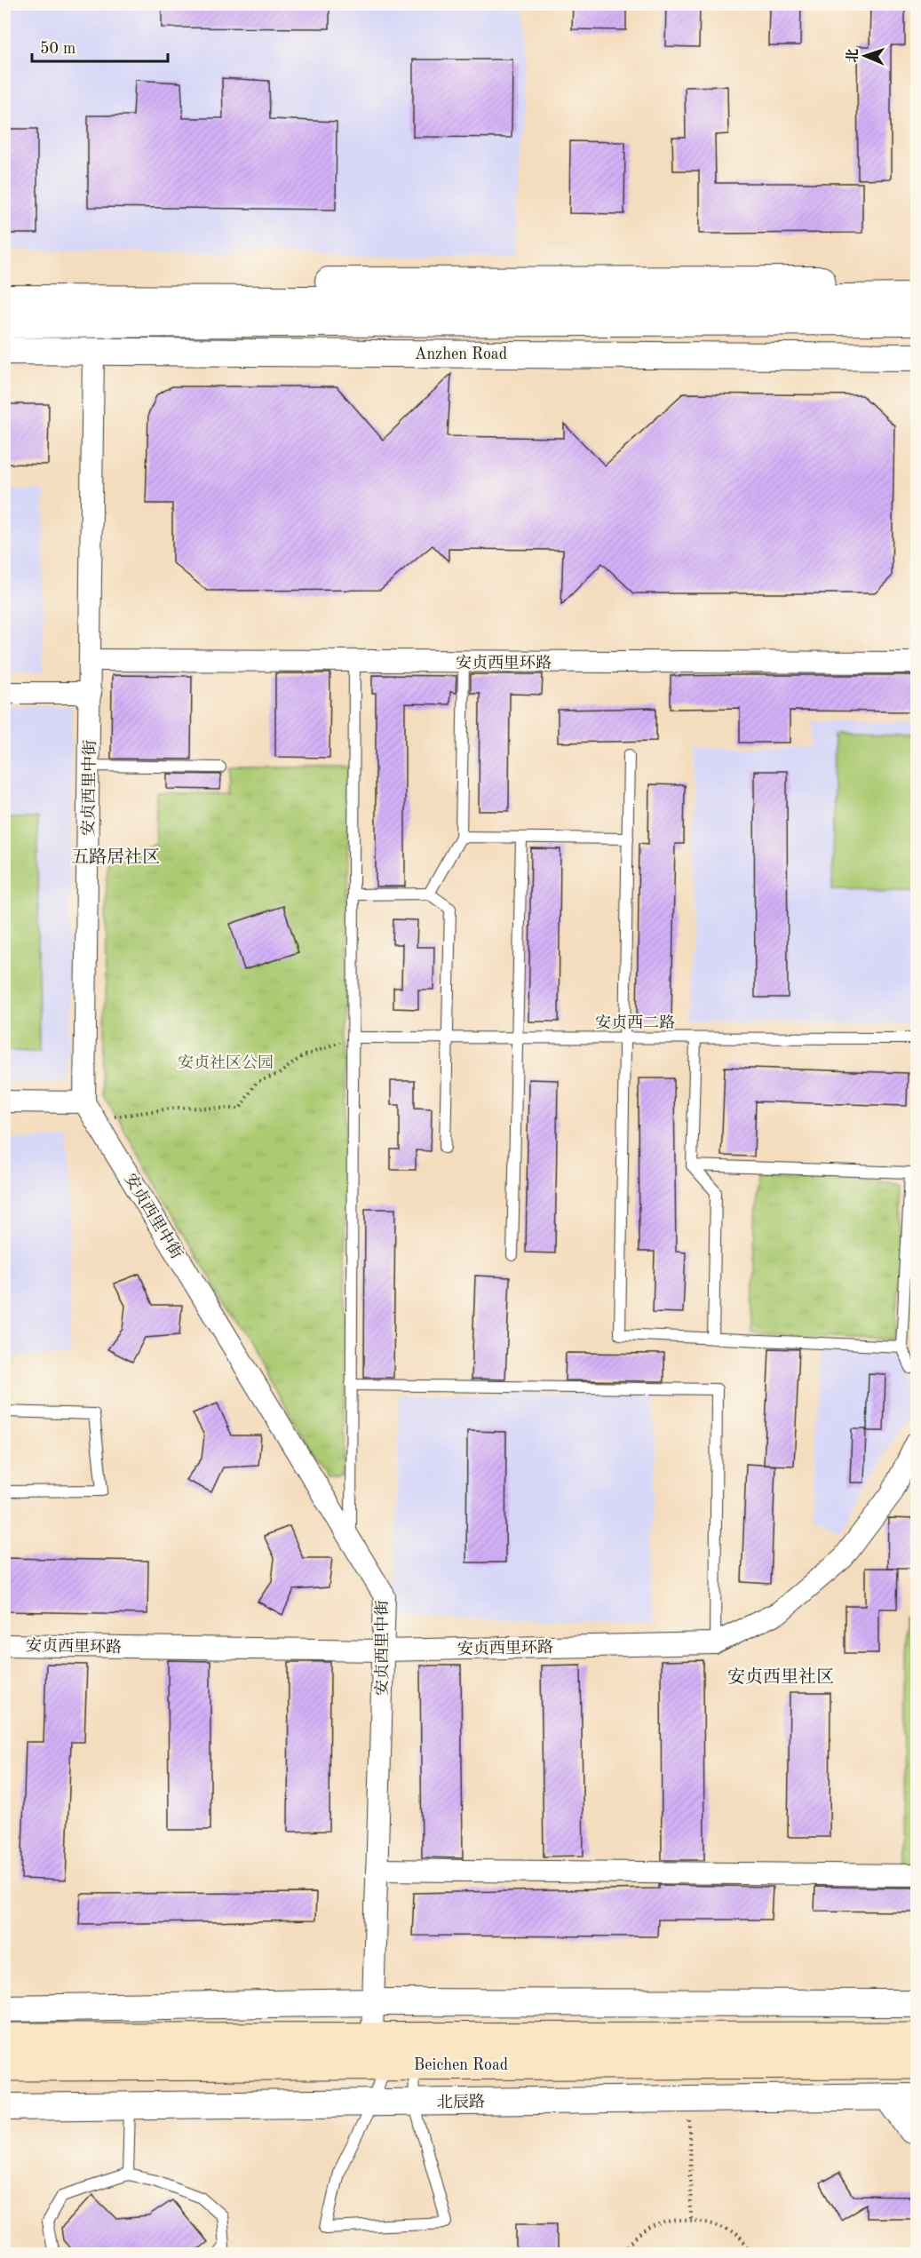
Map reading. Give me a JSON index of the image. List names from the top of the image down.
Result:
{
  "streets": {
    "main road": ["Beichen Road"],
    "street": [
      "Anzhen Road",
      "安贞西里环路",
      "安贞西里中街",
      "北辰路"
    ],
    "lane": ["安贞西二路"]
  },
  "crossings": [
    ["Anzhen Road", "安贞西里中街"],
    ["安贞西里环路", "安贞西里中街"]
  ],
  "districts": ["五路居社区", "安贞西里社区"],
  "parks": ["安贞社区公园"],
  "scale_bar": "50 m",
  "north": "left"
}
